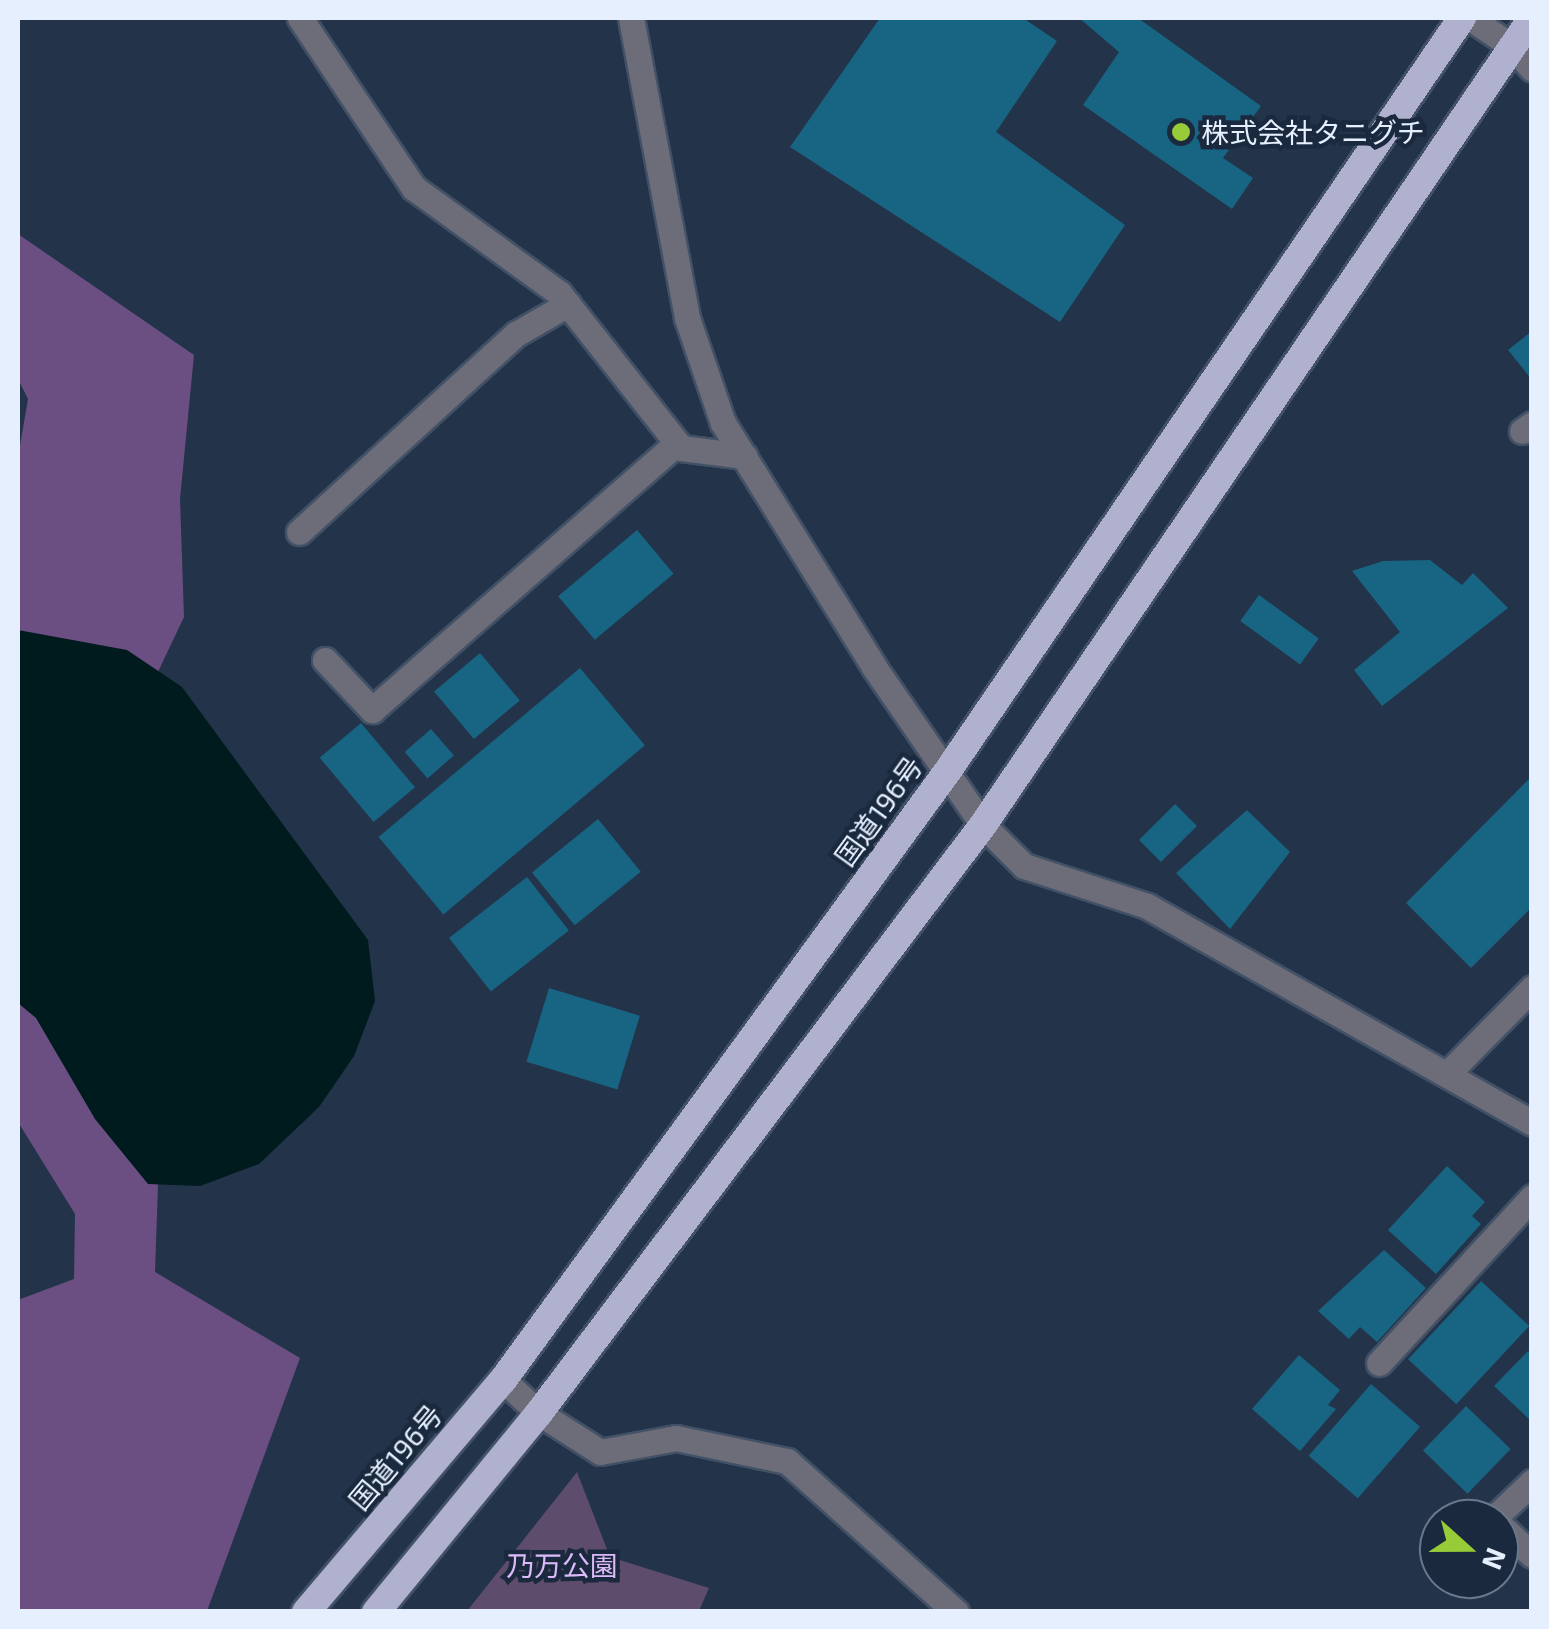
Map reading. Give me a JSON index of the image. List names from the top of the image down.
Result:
{
  "streets": {
    "highway": ["国道196号"]
  },
  "parks": ["乃万公園"],
  "places": ["株式会社タニグチ"],
  "north": "right"
}
